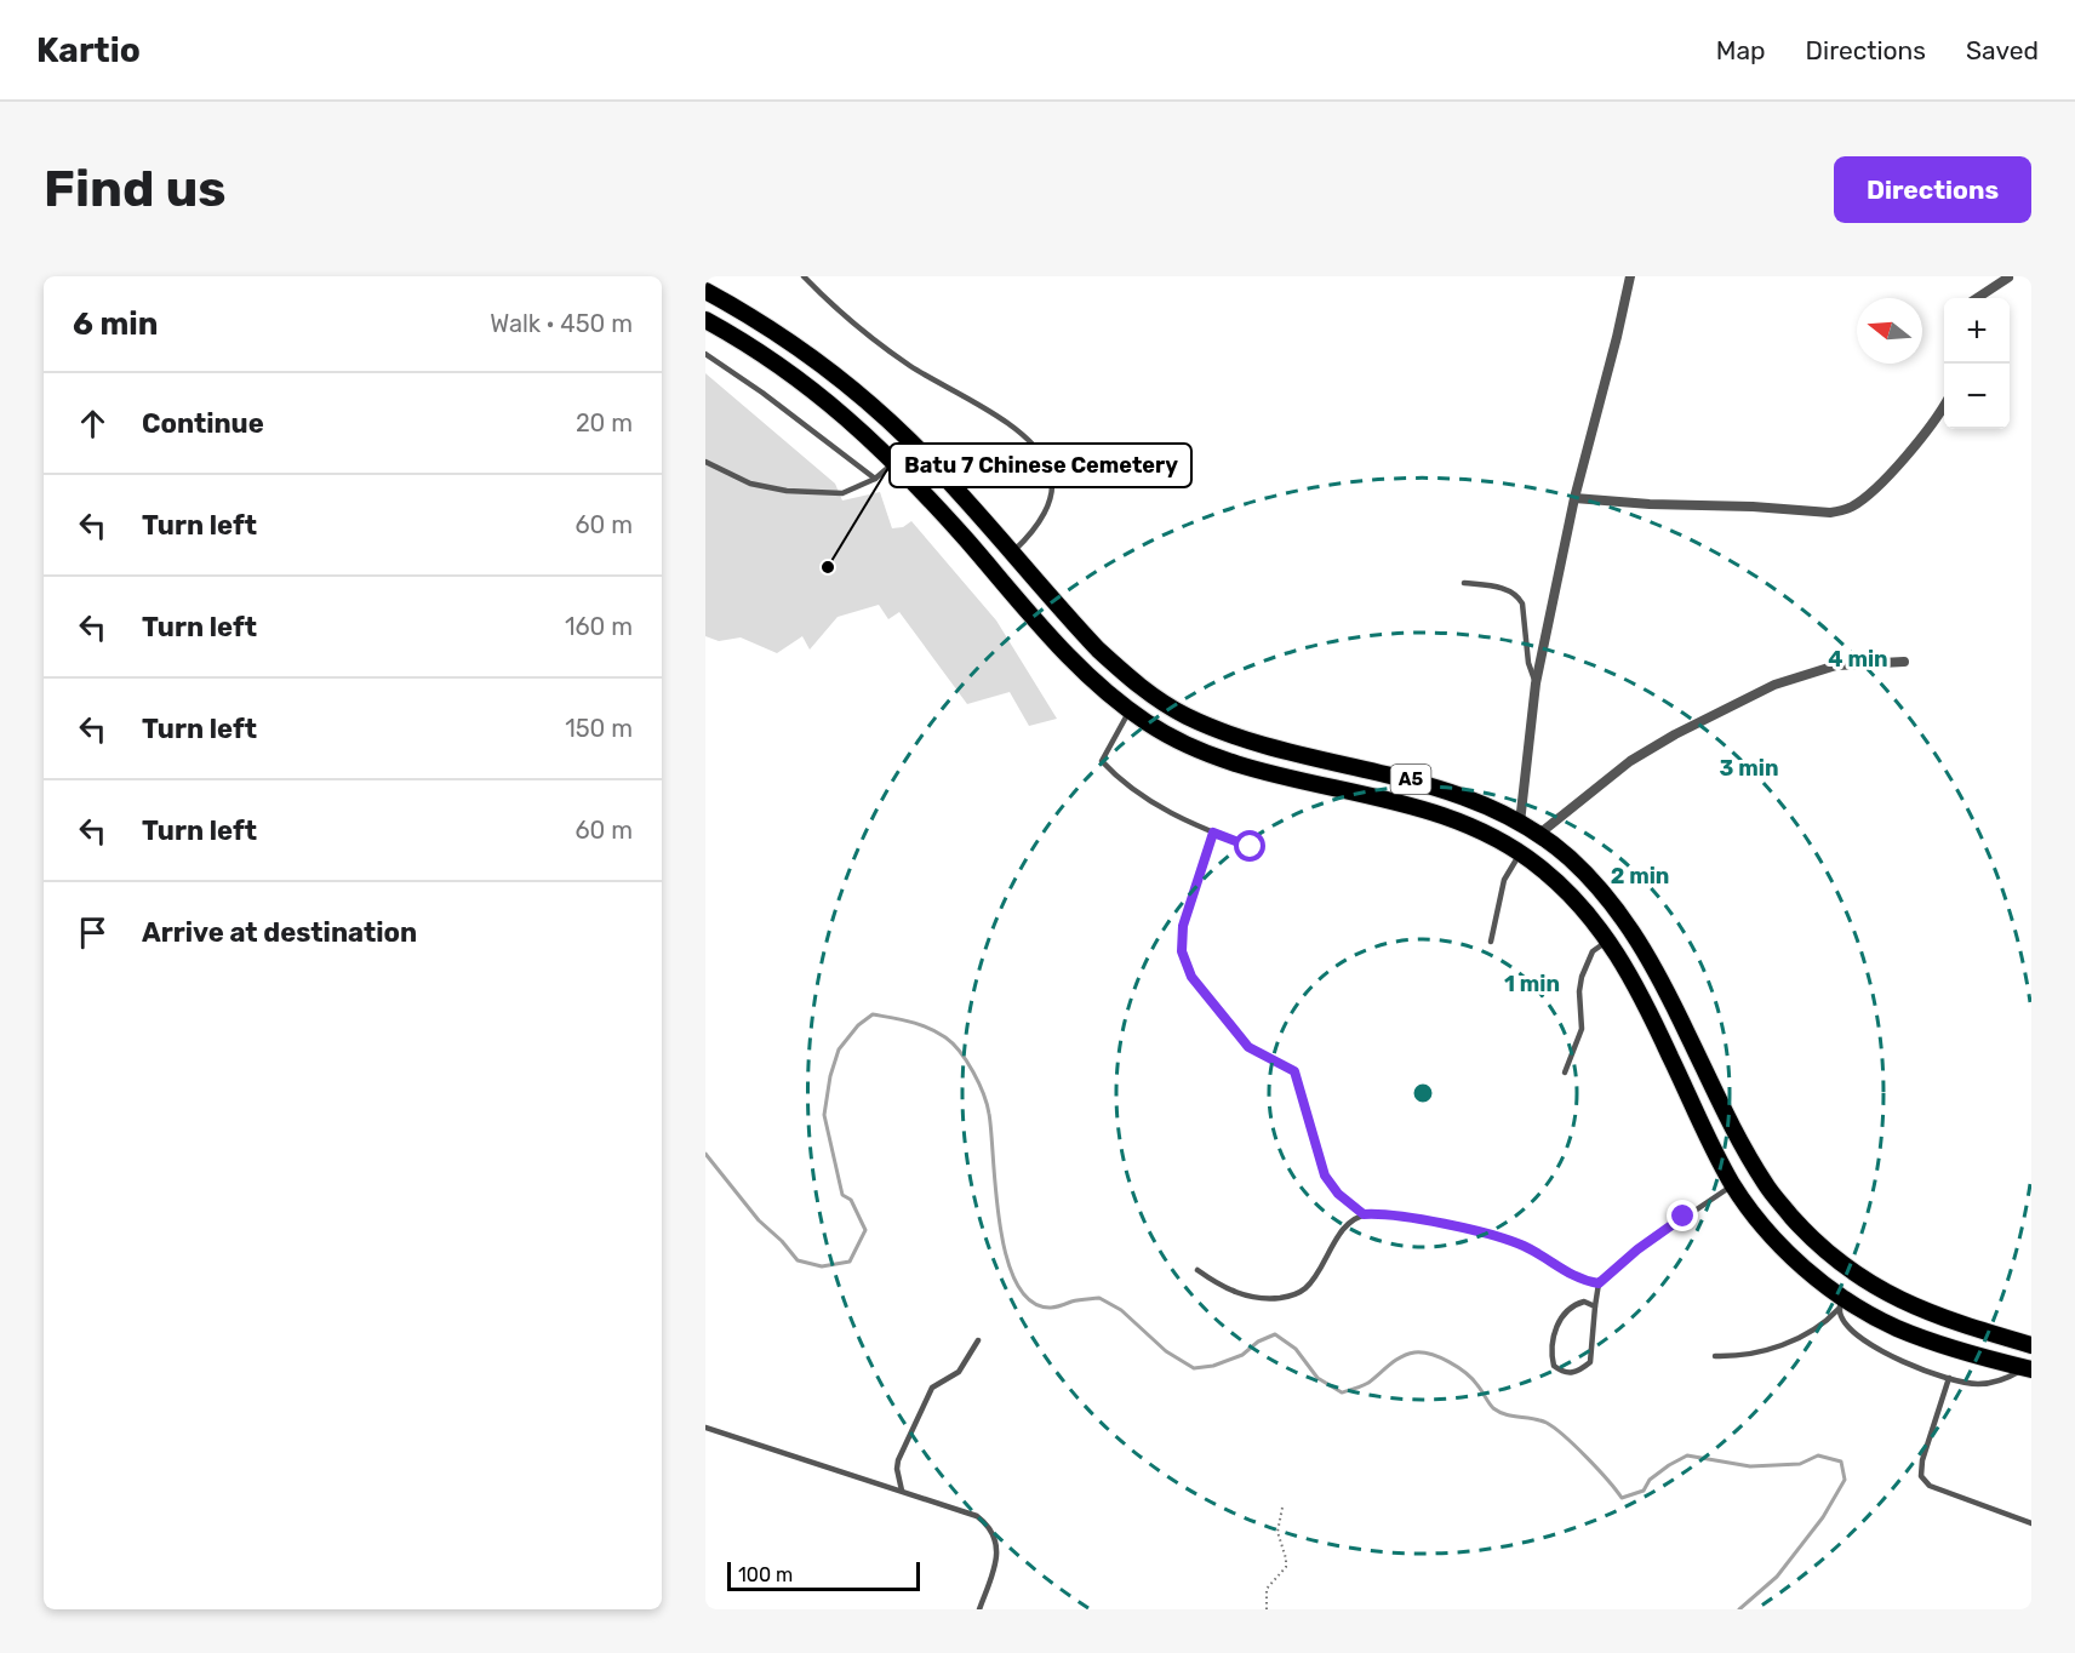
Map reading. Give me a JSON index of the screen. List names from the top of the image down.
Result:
{
  "streets": {
    "highway": ["A5"]
  },
  "places": ["Batu 7 Chinese Cemetery"],
  "scale_bar": "100 m",
  "north": "left",
  "page": {
    "header": "Kartio",
    "nav": ["Map", "Directions", "Saved"],
    "buttons": "Directions",
    "title": "Find us",
    "heading": ["6 min", "Walk · 450 m"],
    "map_buttons": ["+", "−"],
    "list": [
      ["Continue", "20 m"],
      ["Turn left", "60 m"],
      ["Turn left", "160 m"],
      ["Turn left", "150 m"],
      ["Turn left", "60 m"],
      "Arrive at destination"
    ],
    "scale": "100 m"
  },
  "rings": [
    "4 min",
    "3 min",
    "2 min",
    "1 min"
  ]
}
